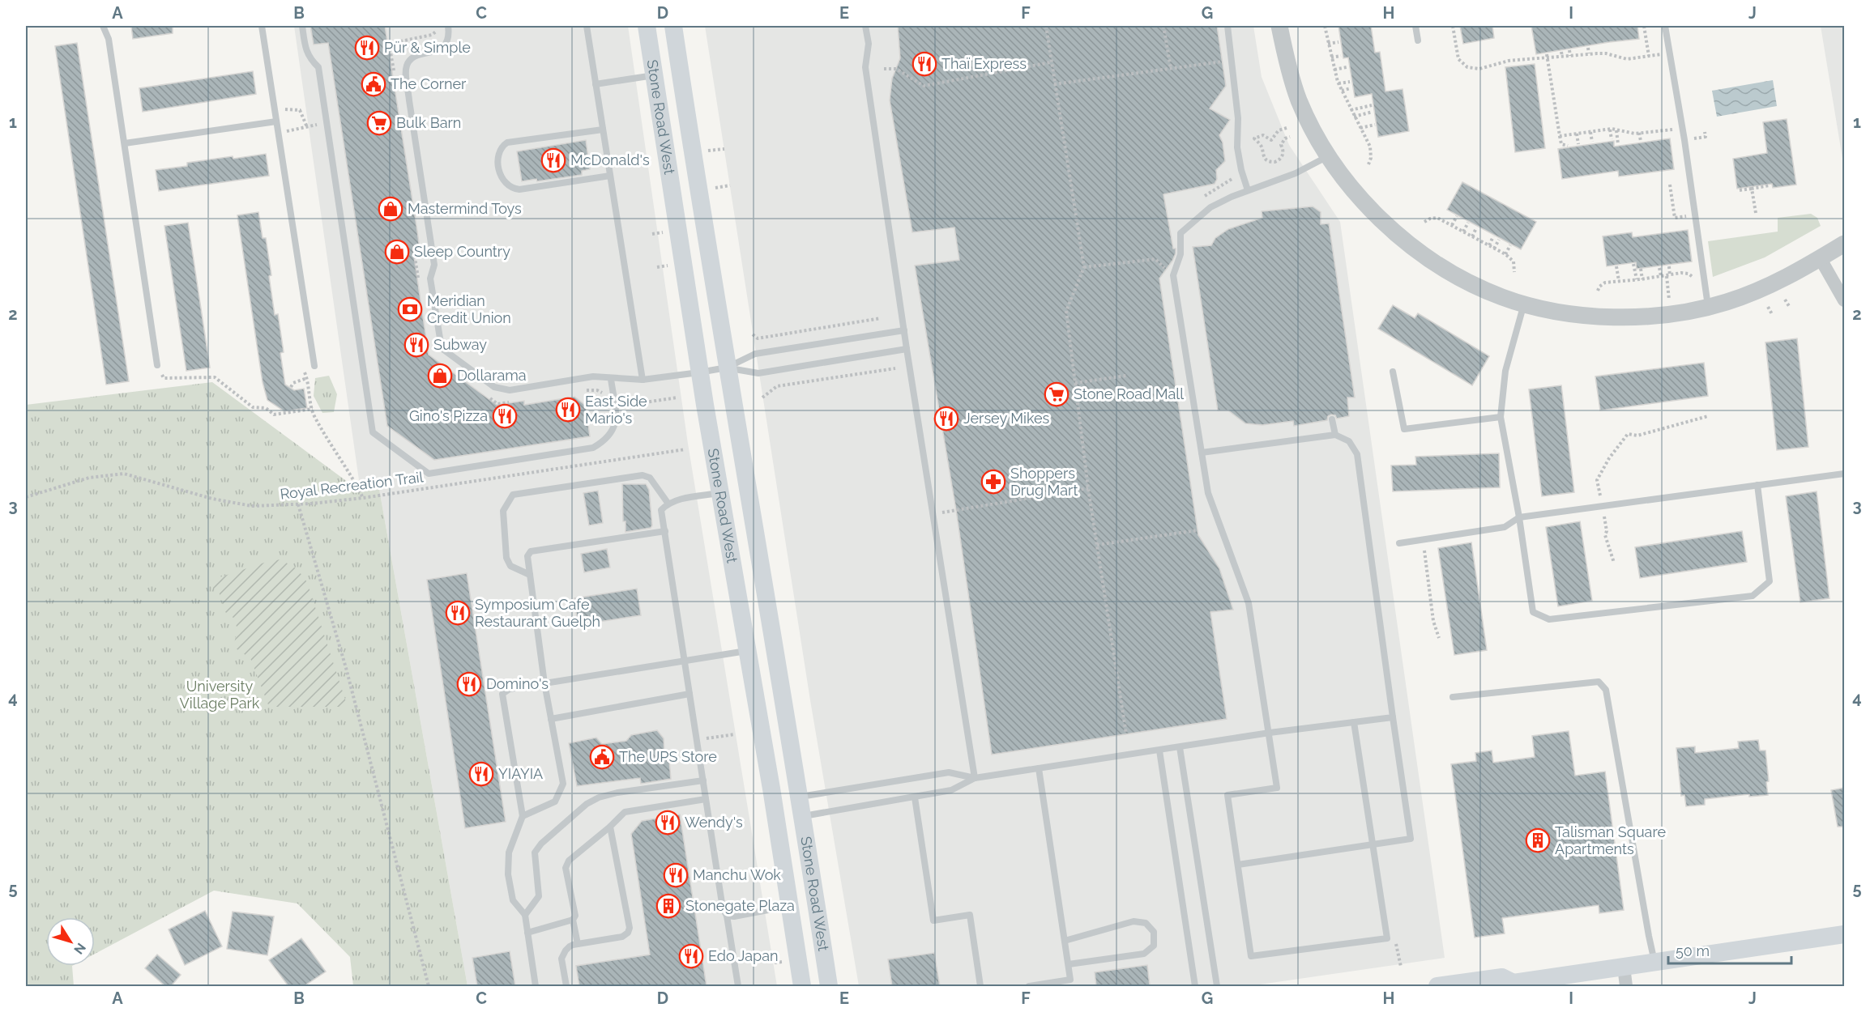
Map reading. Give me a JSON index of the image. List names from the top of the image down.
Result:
{
  "streets": {
    "main road": ["Stone Road West"],
    "path": ["Royal Recreation Trail"]
  },
  "parks": ["University Village Park"],
  "places": {
    "restaurant": [
      "Pür & Simple",
      "Thaï Express",
      "McDonald's",
      "Subway",
      "East Side Mario's",
      "Gino's Pizza",
      "Jersey Mikes",
      "Symposium Cafe Restaurant Guelph",
      "Domino's",
      "YIAYIA",
      "Wendy's",
      "Manchu Wok",
      "Edo Japan"
    ],
    "public building": ["The Corner", "The UPS Store"],
    "supermarket": ["Bulk Barn", "Stone Road Mall"],
    "shop": ["Mastermind Toys", "Sleep Country", "Dollarama"],
    "bank": ["Meridian Credit Union"],
    "pharmacy": ["Shoppers Drug Mart"],
    "building": ["Talisman Square Apartments", "Stonegate Plaza"]
  },
  "scale_bar": "50 m",
  "north": "bottom right",
  "grid": {
    "columns": [
      "A",
      "B",
      "C",
      "D",
      "E",
      "F",
      "G",
      "H",
      "I",
      "J"
    ],
    "rows": [
      "1",
      "2",
      "3",
      "4",
      "5"
    ]
  }
}
